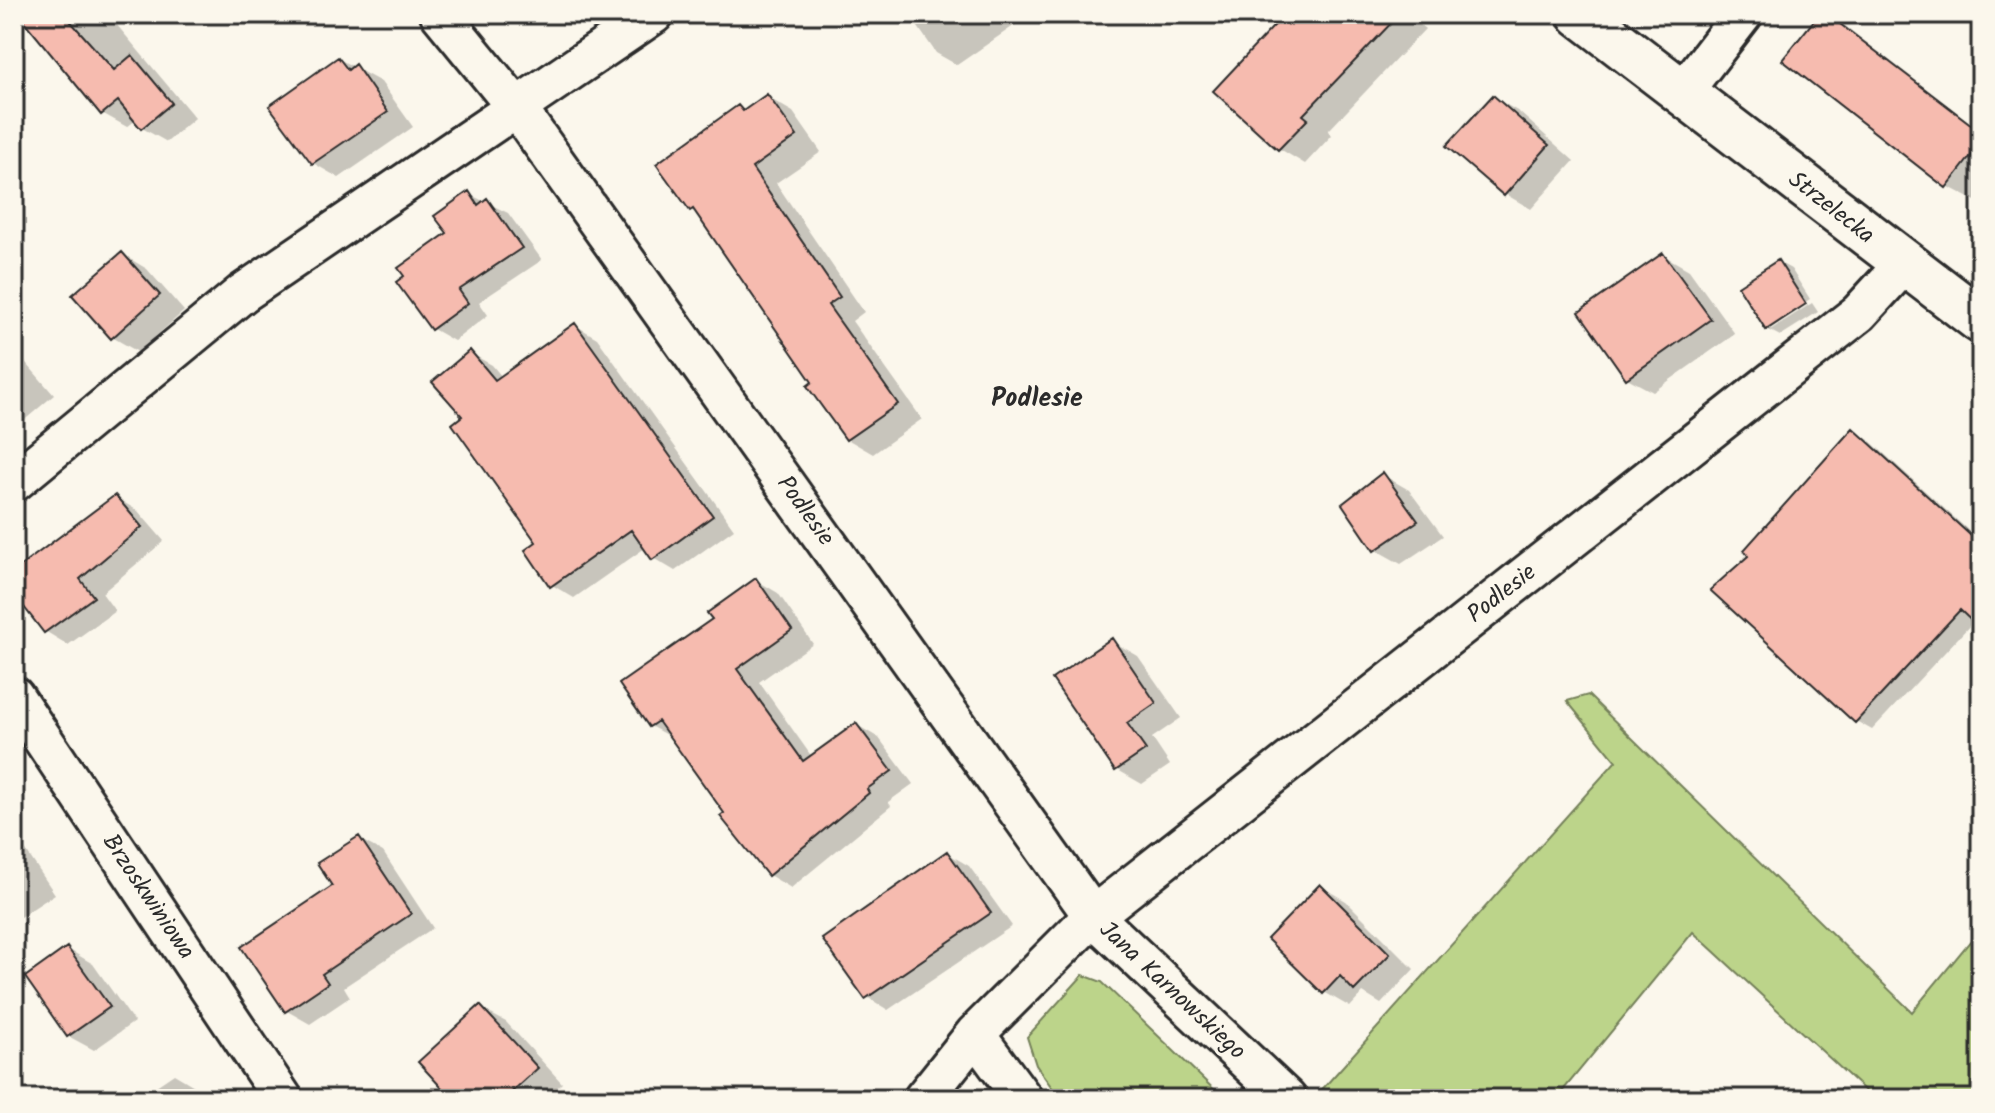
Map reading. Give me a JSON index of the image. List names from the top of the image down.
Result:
{
  "streets": {
    "street": [
      "Strzelecka",
      "Podlesie",
      "Brzoskwiniowa",
      "Jana Karnowskiego"
    ]
  },
  "crossings": [
    ["Strzelecka", "Podlesie"],
    ["Podlesie", "Jana Karnowskiego"]
  ],
  "districts": ["Podlesie"]
}
